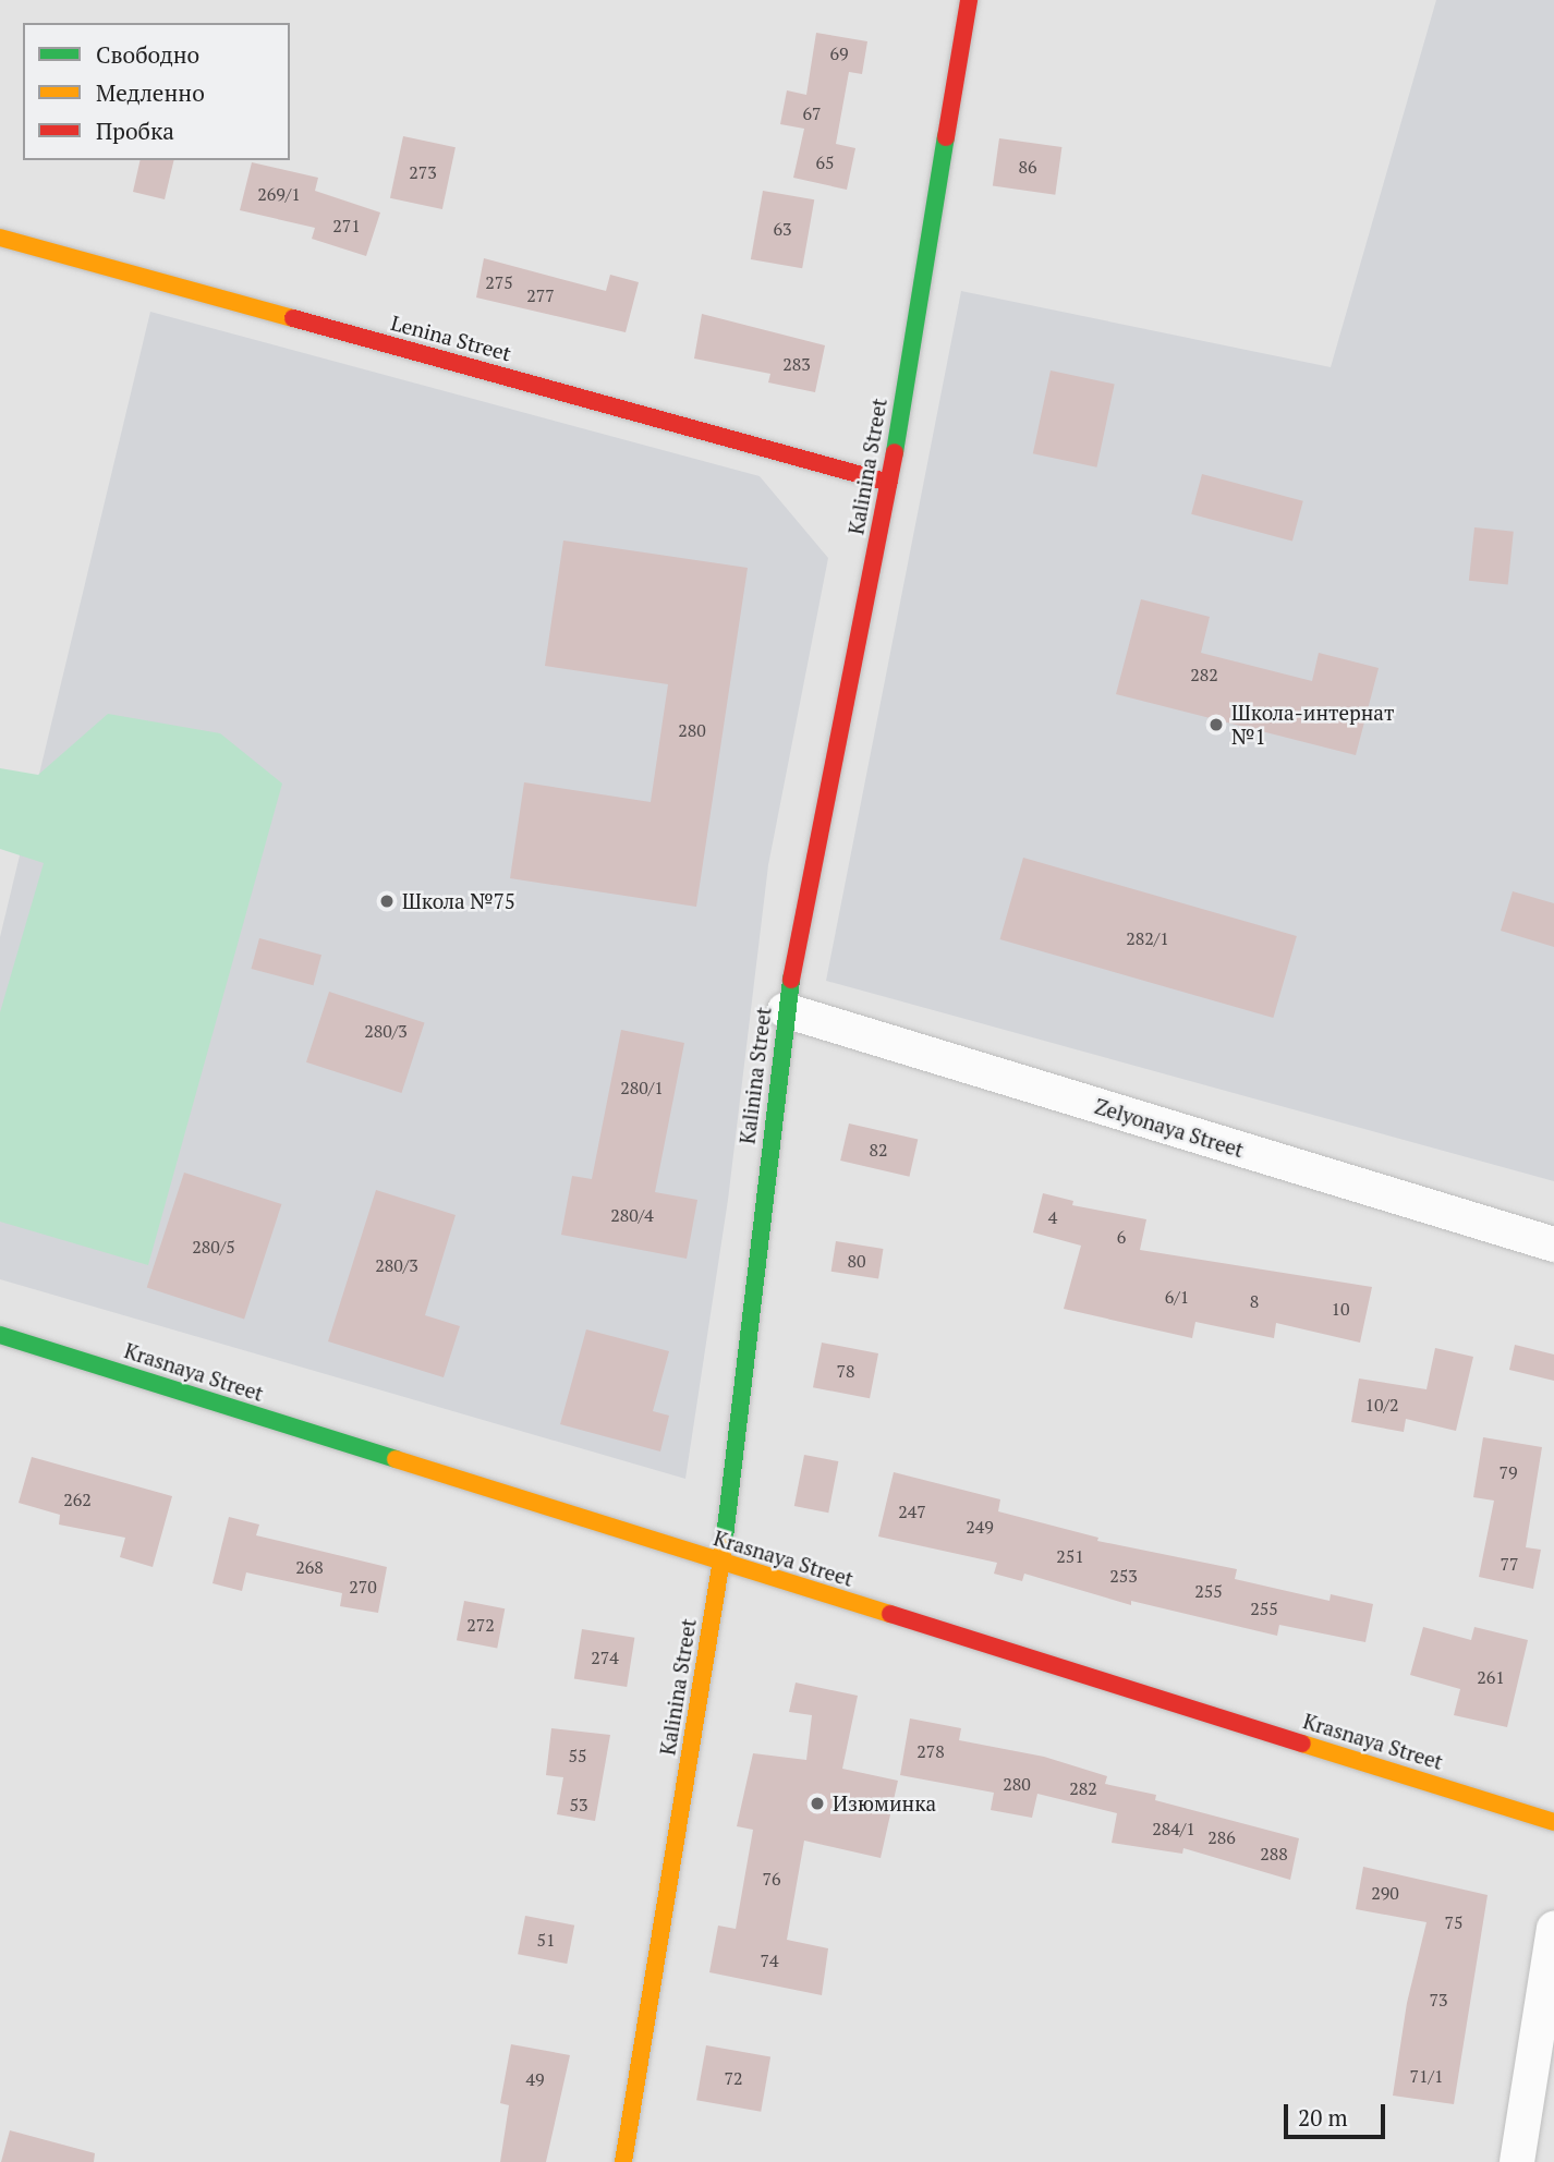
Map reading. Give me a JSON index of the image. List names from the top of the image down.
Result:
{
  "streets": {
    "street": [
      "Lenina Street",
      "Kalinina Street",
      "Zelyonaya Street",
      "Krasnaya Street"
    ]
  },
  "crossings": [
    ["Lenina Street", "Kalinina Street"],
    ["Kalinina Street", "Zelyonaya Street"],
    ["Kalinina Street", "Krasnaya Street"]
  ],
  "places": ["Школа-интернат №1", "Школа №75", "Изюминка"],
  "house_numbers": [
    "69",
    "67",
    "65",
    "86",
    "273",
    "269/1",
    "271",
    "63",
    "275",
    "277",
    "283",
    "282",
    "280",
    "282/1",
    "280/3",
    "280/1",
    "82",
    "280/4",
    "4",
    "6",
    "280/5",
    "80",
    "280/3",
    "6/1",
    "8",
    "10",
    "78",
    "10/2",
    "79",
    "262",
    "247",
    "249",
    "251",
    "77",
    "268",
    "253",
    "270",
    "255",
    "255",
    "272",
    "274",
    "261",
    "278",
    "55",
    "280",
    "282",
    "53",
    "284/1",
    "286",
    "288",
    "76",
    "290",
    "75",
    "51",
    "74",
    "73",
    "71/1",
    "72",
    "49"
  ],
  "legend": ["Свободно", "Медленно", "Пробка"],
  "scale_bar": "20 m"
}
